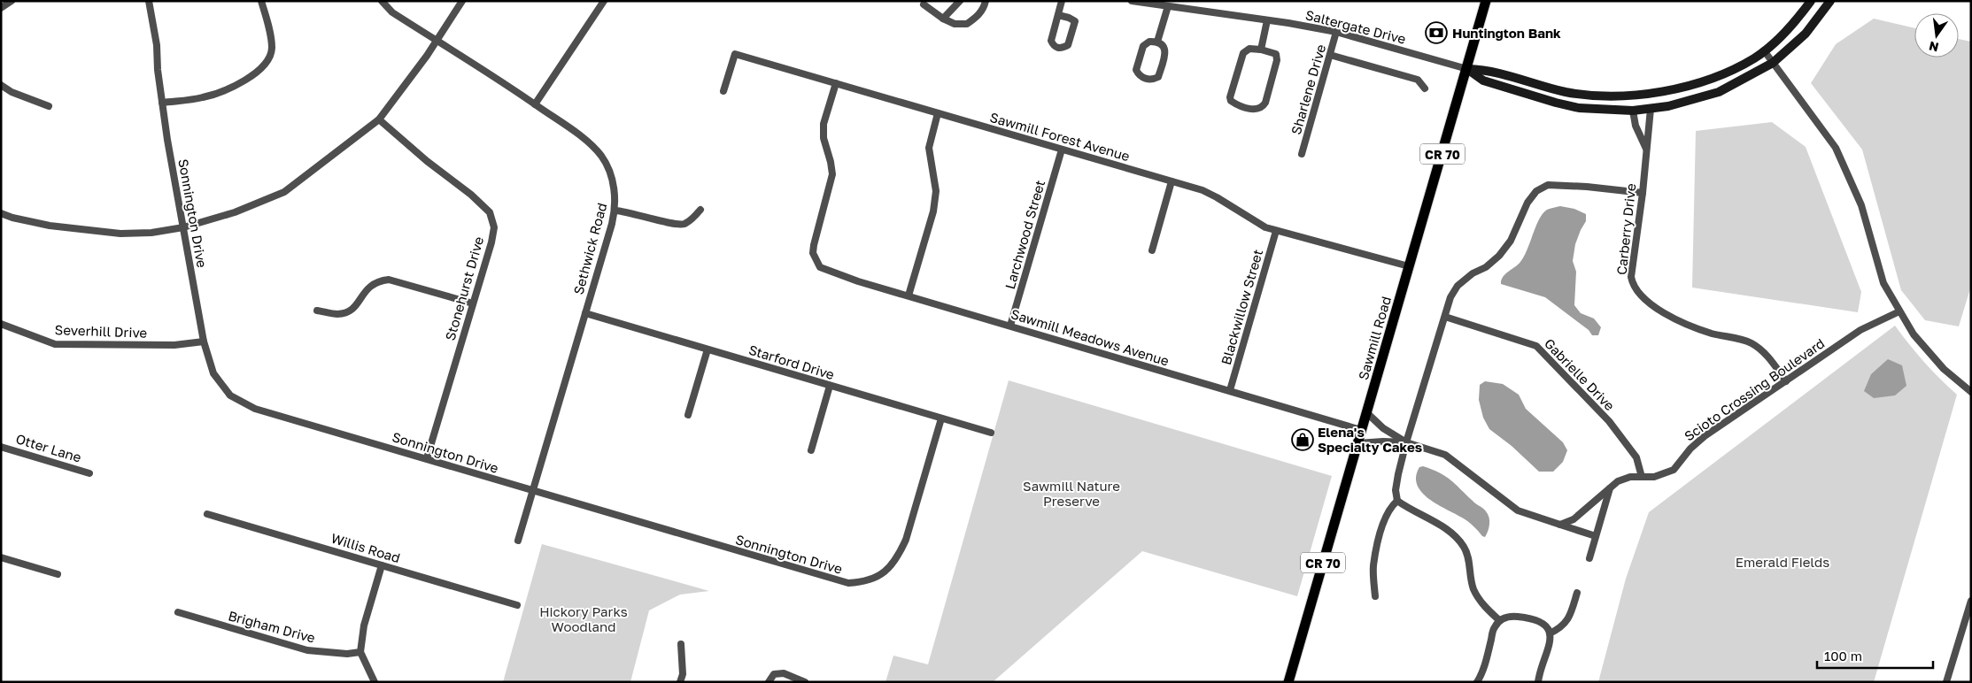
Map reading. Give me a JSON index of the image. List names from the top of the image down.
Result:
{
  "streets": {
    "main road": ["CR 70", "Sawmill Road"],
    "street": [
      "Saltergate Drive",
      "Sharlene Drive",
      "Sawmill Forest Avenue",
      "Sonnington Drive",
      "Carberry Drive",
      "Larchwood Street",
      "Sethwick Road",
      "Stonehurst Drive",
      "Blackwillow Street",
      "Severhill Drive",
      "Sawmill Meadows Avenue",
      "Starford Drive",
      "Gabrielle Drive",
      "Scioto Crossing Boulevard",
      "Otter Lane",
      "Willis Road",
      "Brigham Drive"
    ]
  },
  "crossings": [
    ["Saltergate Drive", "Sharlene Drive"],
    ["Saltergate Drive", "Sawmill Road"],
    ["Sawmill Forest Avenue", "Larchwood Street"],
    ["Sawmill Forest Avenue", "Blackwillow Street"],
    ["Sawmill Forest Avenue", "Sawmill Meadows Avenue"],
    ["Sawmill Forest Avenue", "Sawmill Road"],
    ["Sonnington Drive", "Sethwick Road"],
    ["Sonnington Drive", "Stonehurst Drive"],
    ["Sonnington Drive", "Severhill Drive"],
    ["Sonnington Drive", "Starford Drive"],
    ["Carberry Drive", "Scioto Crossing Boulevard"],
    ["Larchwood Street", "Sawmill Meadows Avenue"],
    ["Sethwick Road", "Starford Drive"],
    ["Blackwillow Street", "Sawmill Meadows Avenue"],
    ["Sawmill Meadows Avenue", "Sawmill Road"],
    ["Gabrielle Drive", "Scioto Crossing Boulevard"]
  ],
  "parks": ["Sawmill Nature Preserve", "Emerald Fields", "Hickory Parks Woodland"],
  "places": {
    "bank": ["Huntington Bank"],
    "shop": ["Elena's Specialty Cakes"]
  },
  "scale_bar": "100 m",
  "north": "bottom"
}
